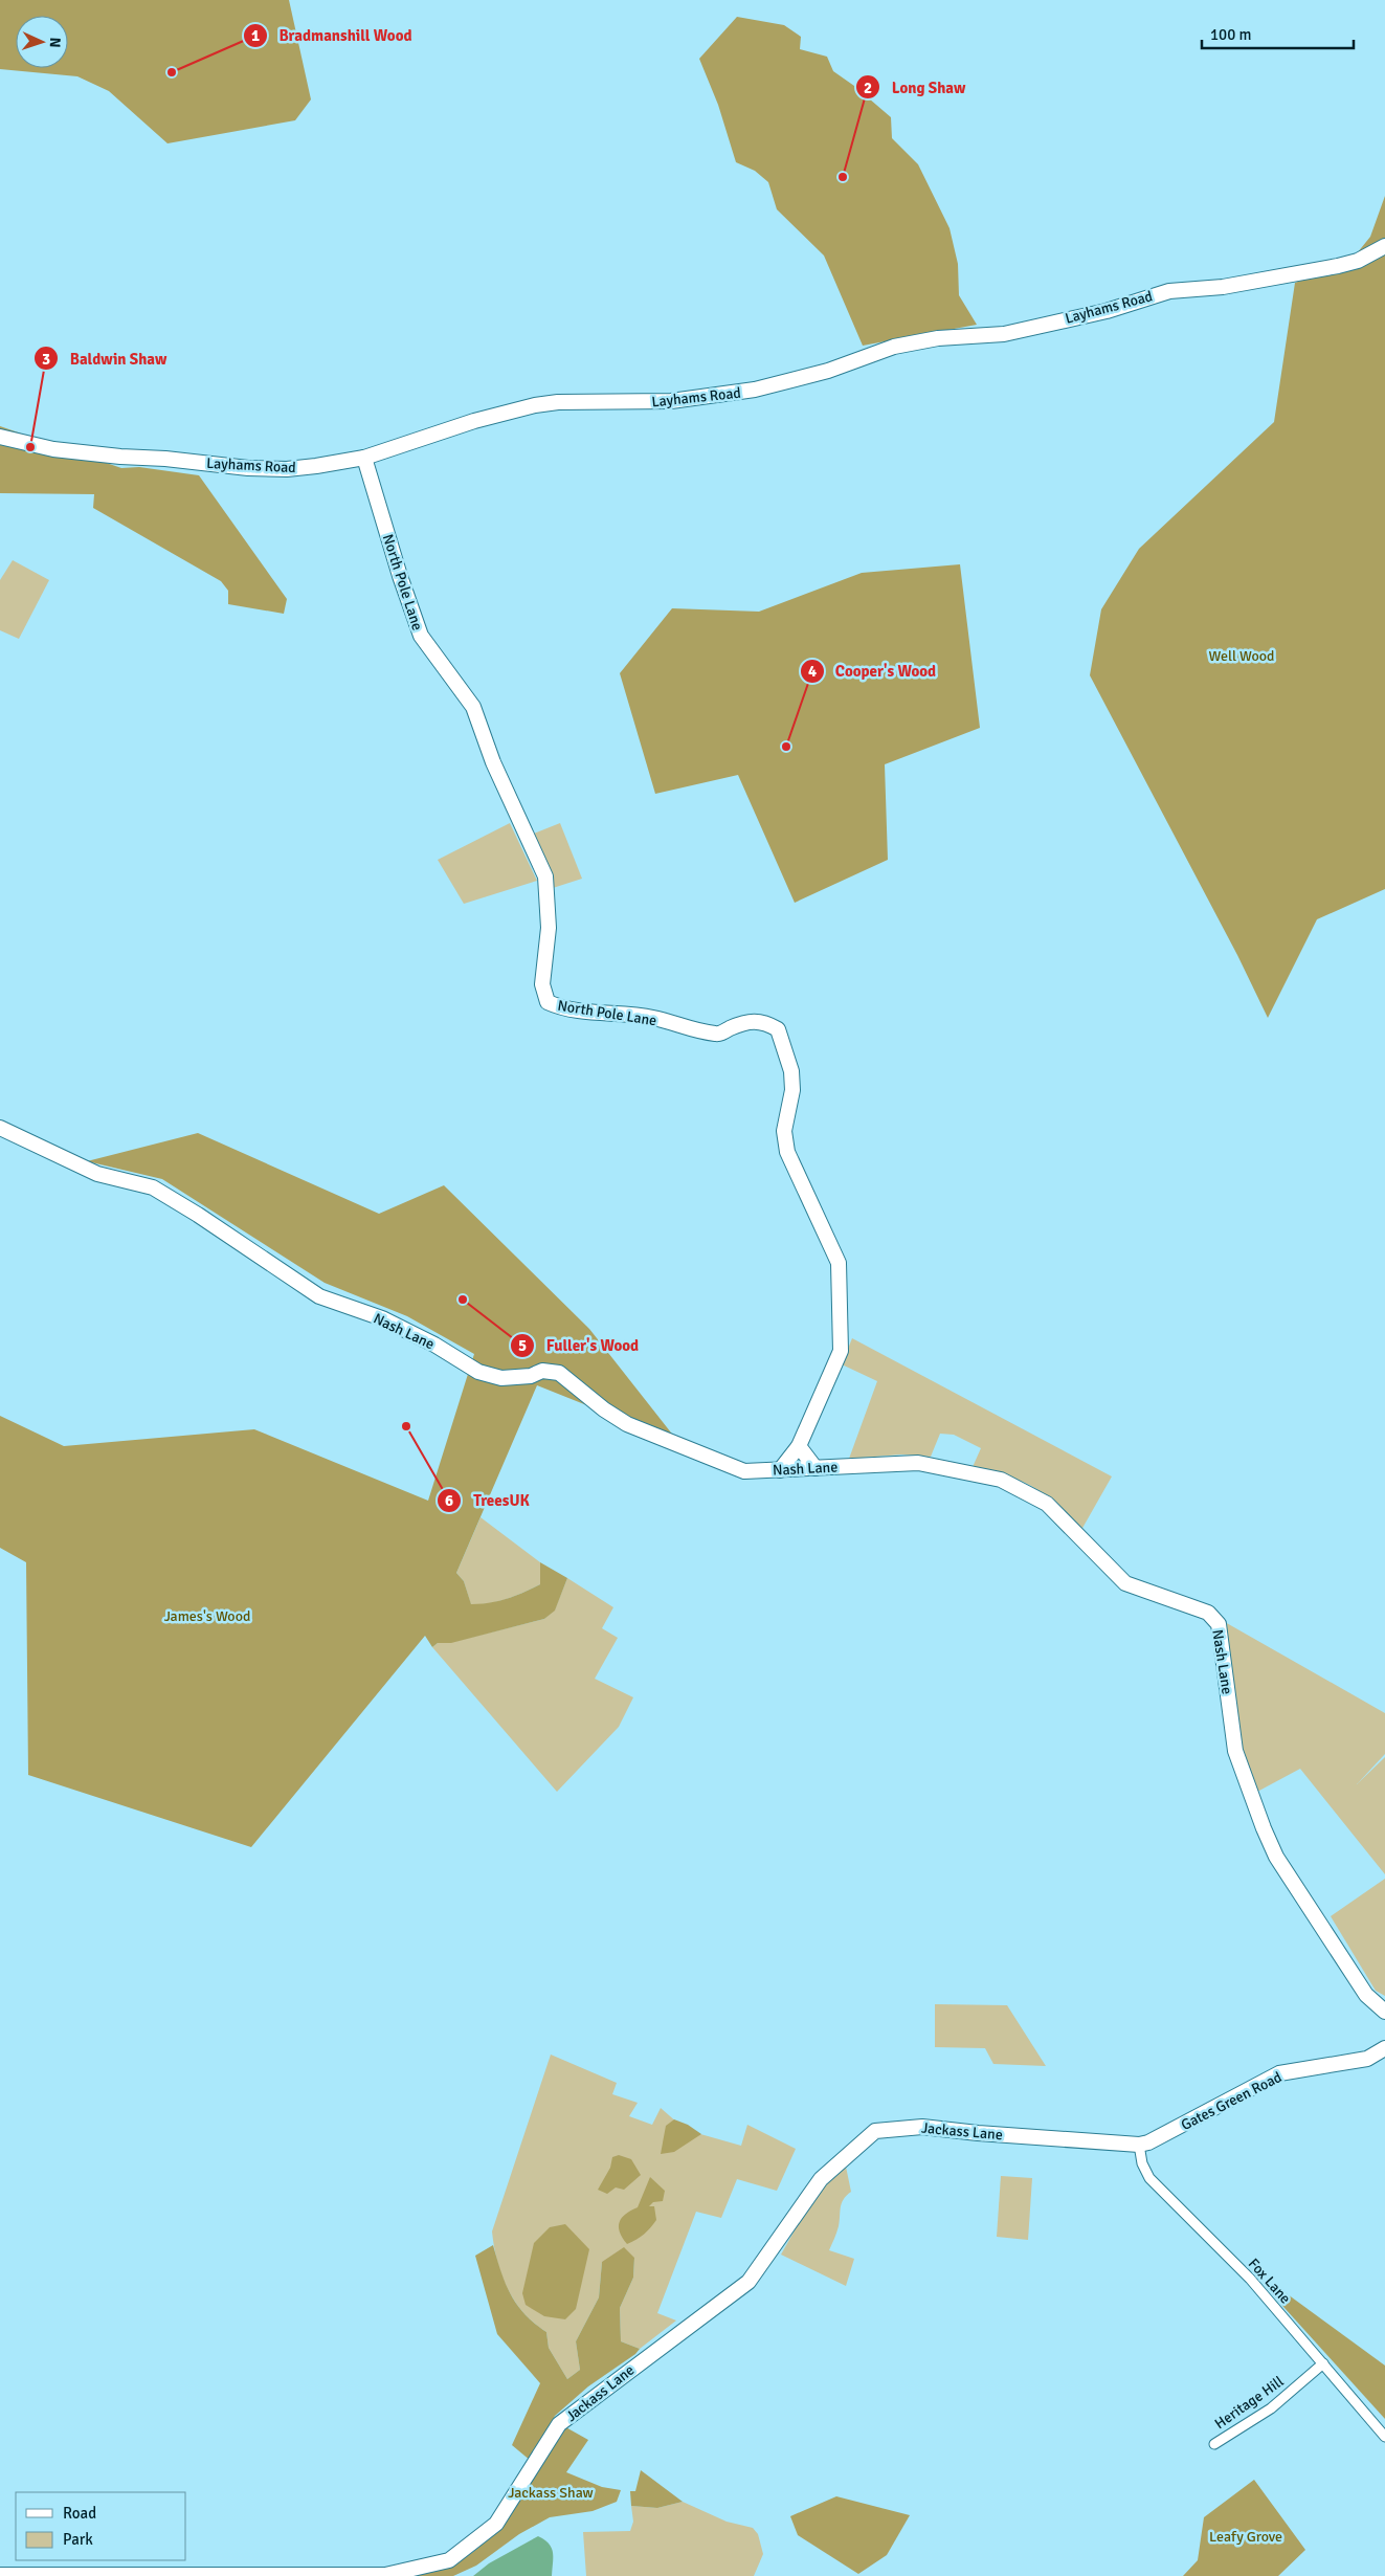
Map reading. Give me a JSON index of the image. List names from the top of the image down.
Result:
{
  "streets": {
    "street": [
      "Layhams Road",
      "North Pole Lane",
      "Nash Lane",
      "Gates Green Road",
      "Jackass Lane",
      "Fox Lane",
      "Heritage Hill"
    ]
  },
  "crossings": [
    ["Layhams Road", "North Pole Lane"],
    ["North Pole Lane", "Nash Lane"],
    ["Gates Green Road", "Jackass Lane"],
    ["Gates Green Road", "Fox Lane"],
    ["Jackass Lane", "Fox Lane"],
    ["Fox Lane", "Heritage Hill"]
  ],
  "parks": [
    "Well Wood",
    "James's Wood",
    "Jackass Shaw",
    "Leafy Grove"
  ],
  "places": [
    "Bradmanshill Wood",
    "Long Shaw",
    "Baldwin Shaw",
    "Cooper's Wood",
    "Fuller's Wood",
    "TreesUK"
  ],
  "legend": ["Road", "Park"],
  "scale_bar": "100 m",
  "north": "right"
}
